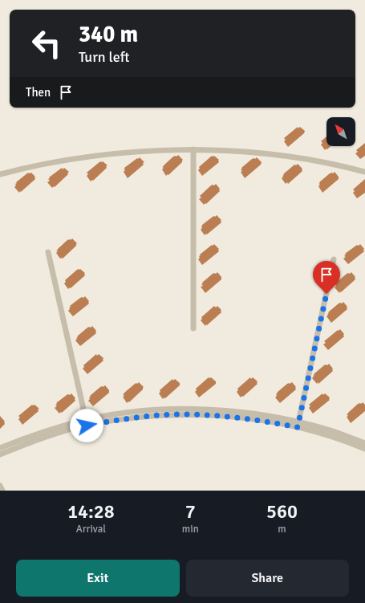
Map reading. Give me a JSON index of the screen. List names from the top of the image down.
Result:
{
  "north": "top left",
  "page": {
    "turn": ["340 m", "Turn left"],
    "then": "Then",
    "eta": [
      "14:28",
      "Arrival",
      "7",
      "min",
      "560",
      "m"
    ],
    "buttons": ["Exit", "Share"]
  }
}
